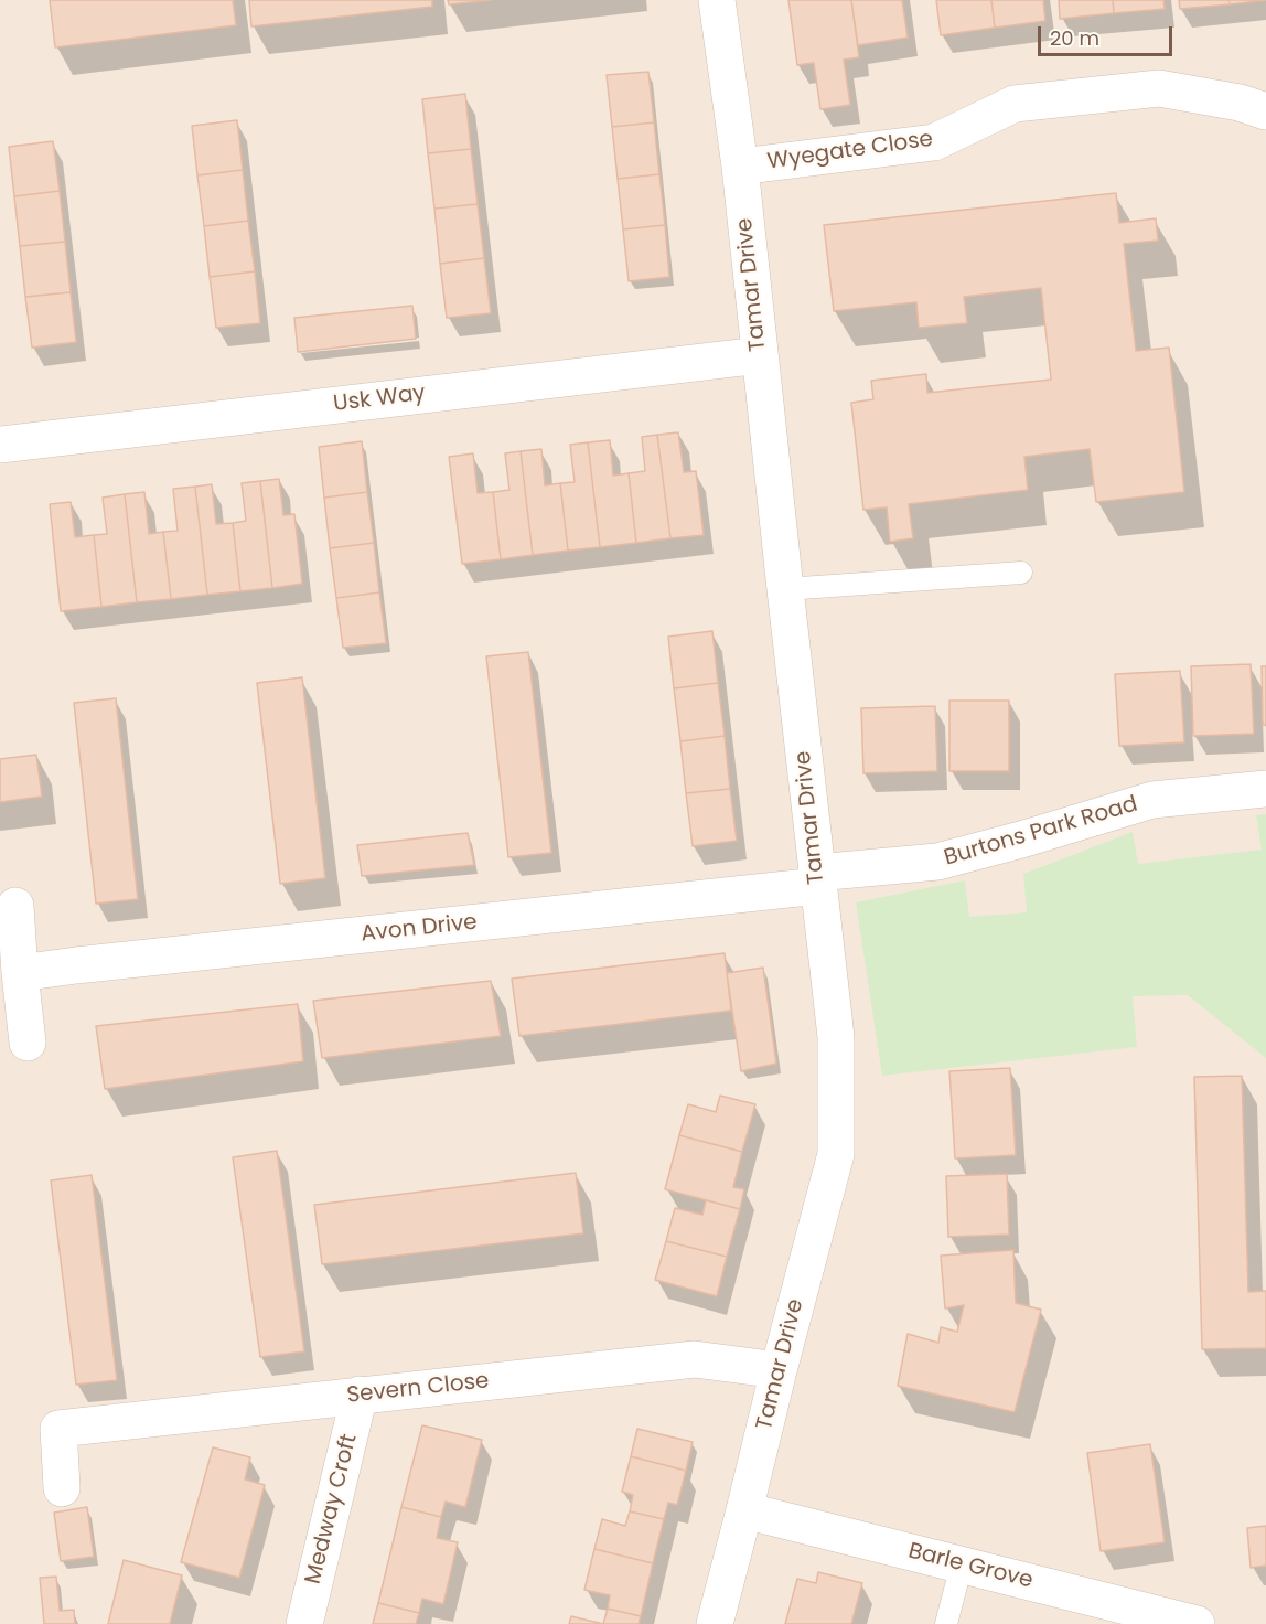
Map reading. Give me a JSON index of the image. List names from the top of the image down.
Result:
{
  "streets": {
    "street": [
      "Wyegate Close",
      "Tamar Drive",
      "Usk Way",
      "Burtons Park Road",
      "Avon Drive",
      "Severn Close",
      "Medway Croft",
      "Barle Grove"
    ]
  },
  "crossings": [
    ["Wyegate Close", "Tamar Drive"],
    ["Tamar Drive", "Usk Way"],
    ["Tamar Drive", "Burtons Park Road"],
    ["Tamar Drive", "Avon Drive"],
    ["Tamar Drive", "Severn Close"],
    ["Tamar Drive", "Barle Grove"],
    ["Burtons Park Road", "Avon Drive"],
    ["Severn Close", "Medway Croft"]
  ],
  "scale_bar": "20 m"
}
